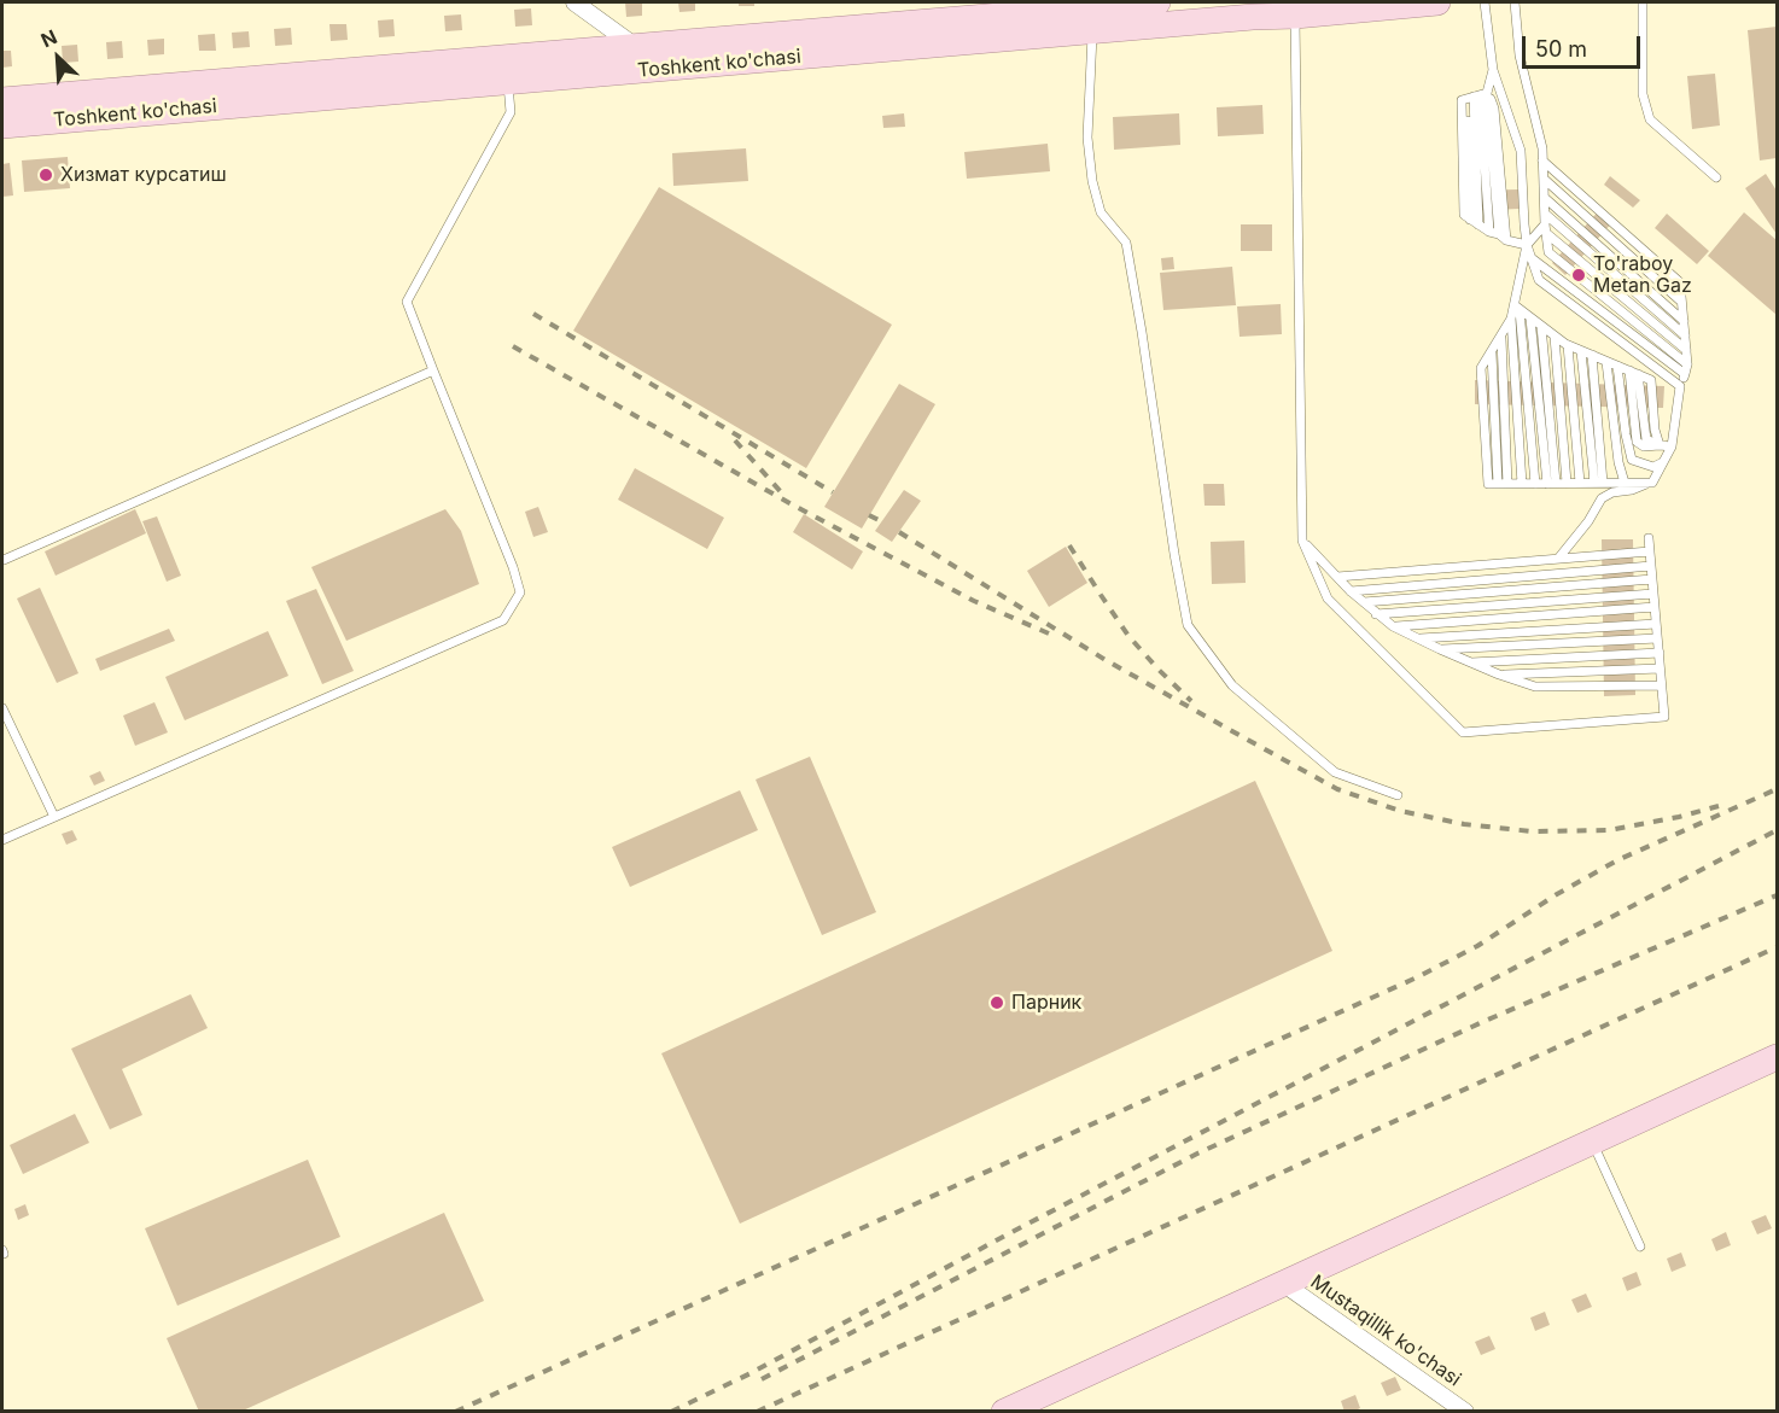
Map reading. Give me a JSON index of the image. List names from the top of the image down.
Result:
{
  "streets": {
    "main road": ["Toshkent ko'chasi"],
    "street": ["Mustaqillik ko'chasi"]
  },
  "places": ["Хизмат курсатиш", "To'raboy Metan Gaz", "Парник"],
  "scale_bar": "50 m",
  "north": "top left"
}
